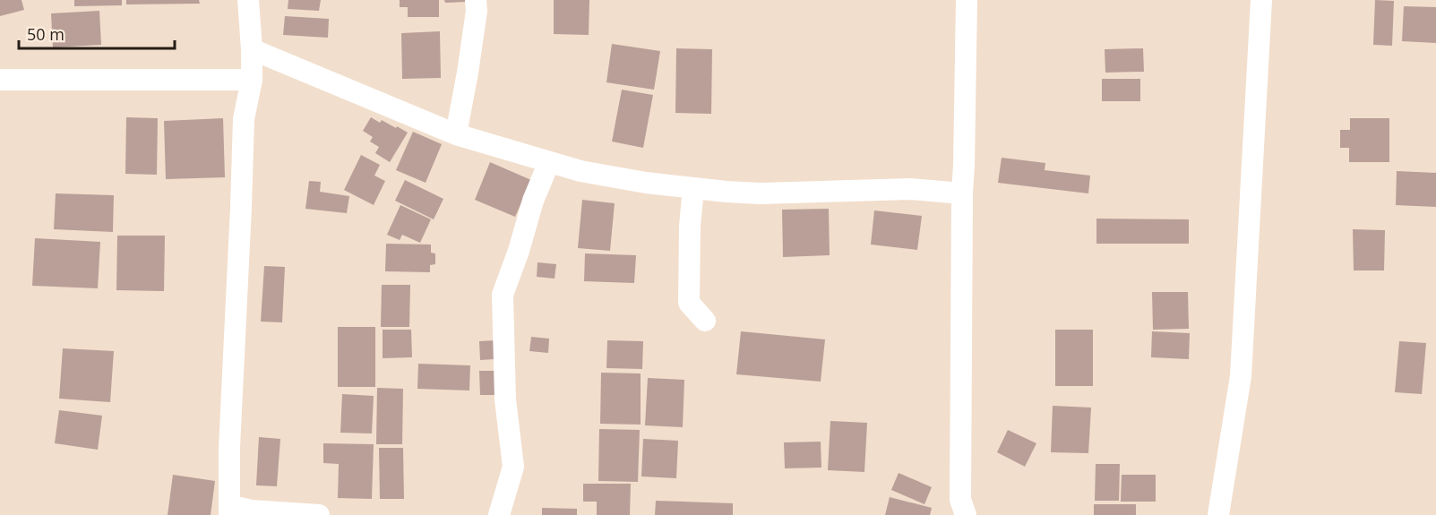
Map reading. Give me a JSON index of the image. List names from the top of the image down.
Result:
{
  "scale_bar": "50 m"
}
